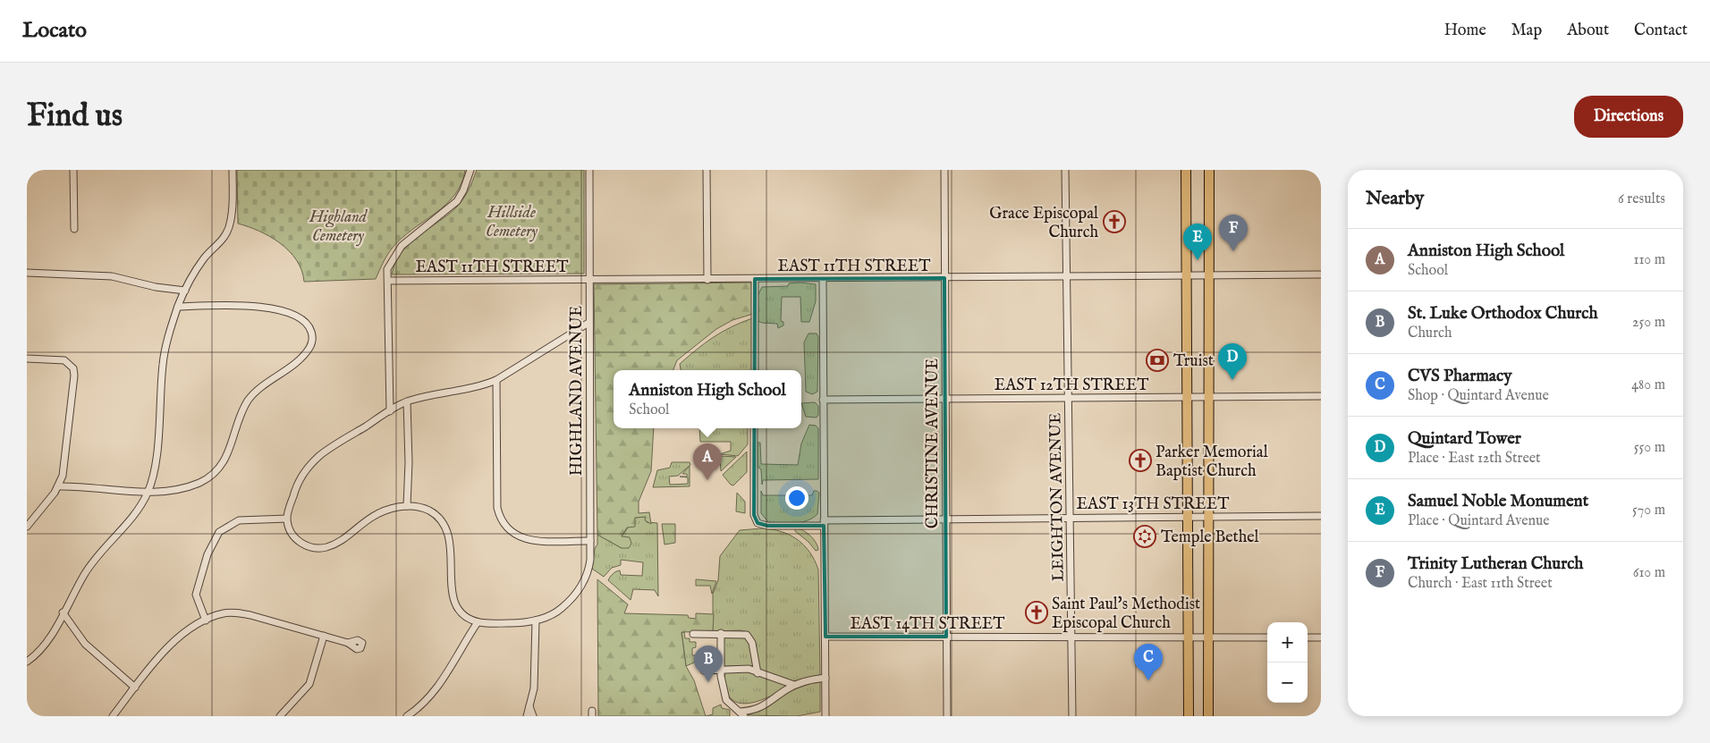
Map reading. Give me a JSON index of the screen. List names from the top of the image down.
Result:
{
  "streets": {
    "street": [
      "EAST 11TH STREET",
      "EAST 12TH STREET",
      "HIGHLAND AVENUE",
      "CHRISTINE AVENUE",
      "LEIGHTON AVENUE",
      "EAST 13TH STREET",
      "EAST 14TH STREET"
    ]
  },
  "crossings": [
    ["EAST 11TH STREET", "HIGHLAND AVENUE"],
    ["EAST 11TH STREET", "CHRISTINE AVENUE"],
    ["EAST 11TH STREET", "LEIGHTON AVENUE"],
    ["EAST 12TH STREET", "CHRISTINE AVENUE"],
    ["EAST 12TH STREET", "LEIGHTON AVENUE"],
    ["CHRISTINE AVENUE", "EAST 13TH STREET"],
    ["CHRISTINE AVENUE", "EAST 14TH STREET"],
    ["LEIGHTON AVENUE", "EAST 13TH STREET"],
    ["LEIGHTON AVENUE", "EAST 14TH STREET"]
  ],
  "parks": ["Hillside Cemetery", "Highland Cemetery"],
  "places": {
    "church": ["Grace Episcopal Church", "Parker Memorial Baptist Church", "Saint Paul's Methodist Episcopal Church"],
    "bank": ["Truist"],
    "synagogue": ["Temple Bethel"]
  },
  "page": {
    "header": "Locato",
    "nav": [
      "Home",
      "Map",
      "About",
      "Contact"
    ],
    "buttons": "Directions",
    "title": "Find us",
    "heading": ["Nearby", "6 results"],
    "pins": [
      "F",
      "E",
      "D",
      "A",
      "C",
      "B"
    ],
    "list": [
      {
        "mark": "A",
        "name": "Anniston High School",
        "note": "School",
        "value": "110 m"
      },
      {
        "mark": "B",
        "name": "St. Luke Orthodox Church",
        "note": "Church",
        "value": "250 m"
      },
      {
        "mark": "C",
        "name": "CVS Pharmacy",
        "note": "Shop · Quintard Avenue",
        "value": "480 m"
      },
      {
        "mark": "D",
        "name": "Quintard Tower",
        "note": "Place · East 12th Street",
        "value": "550 m"
      },
      {
        "mark": "E",
        "name": "Samuel Noble Monument",
        "note": "Place · Quintard Avenue",
        "value": "570 m"
      },
      {
        "mark": "F",
        "name": "Trinity Lutheran Church",
        "note": "Church · East 11th Street",
        "value": "610 m"
      }
    ],
    "popup": ["Anniston High School", "School"],
    "map_buttons": ["+", "−"]
  }
}
